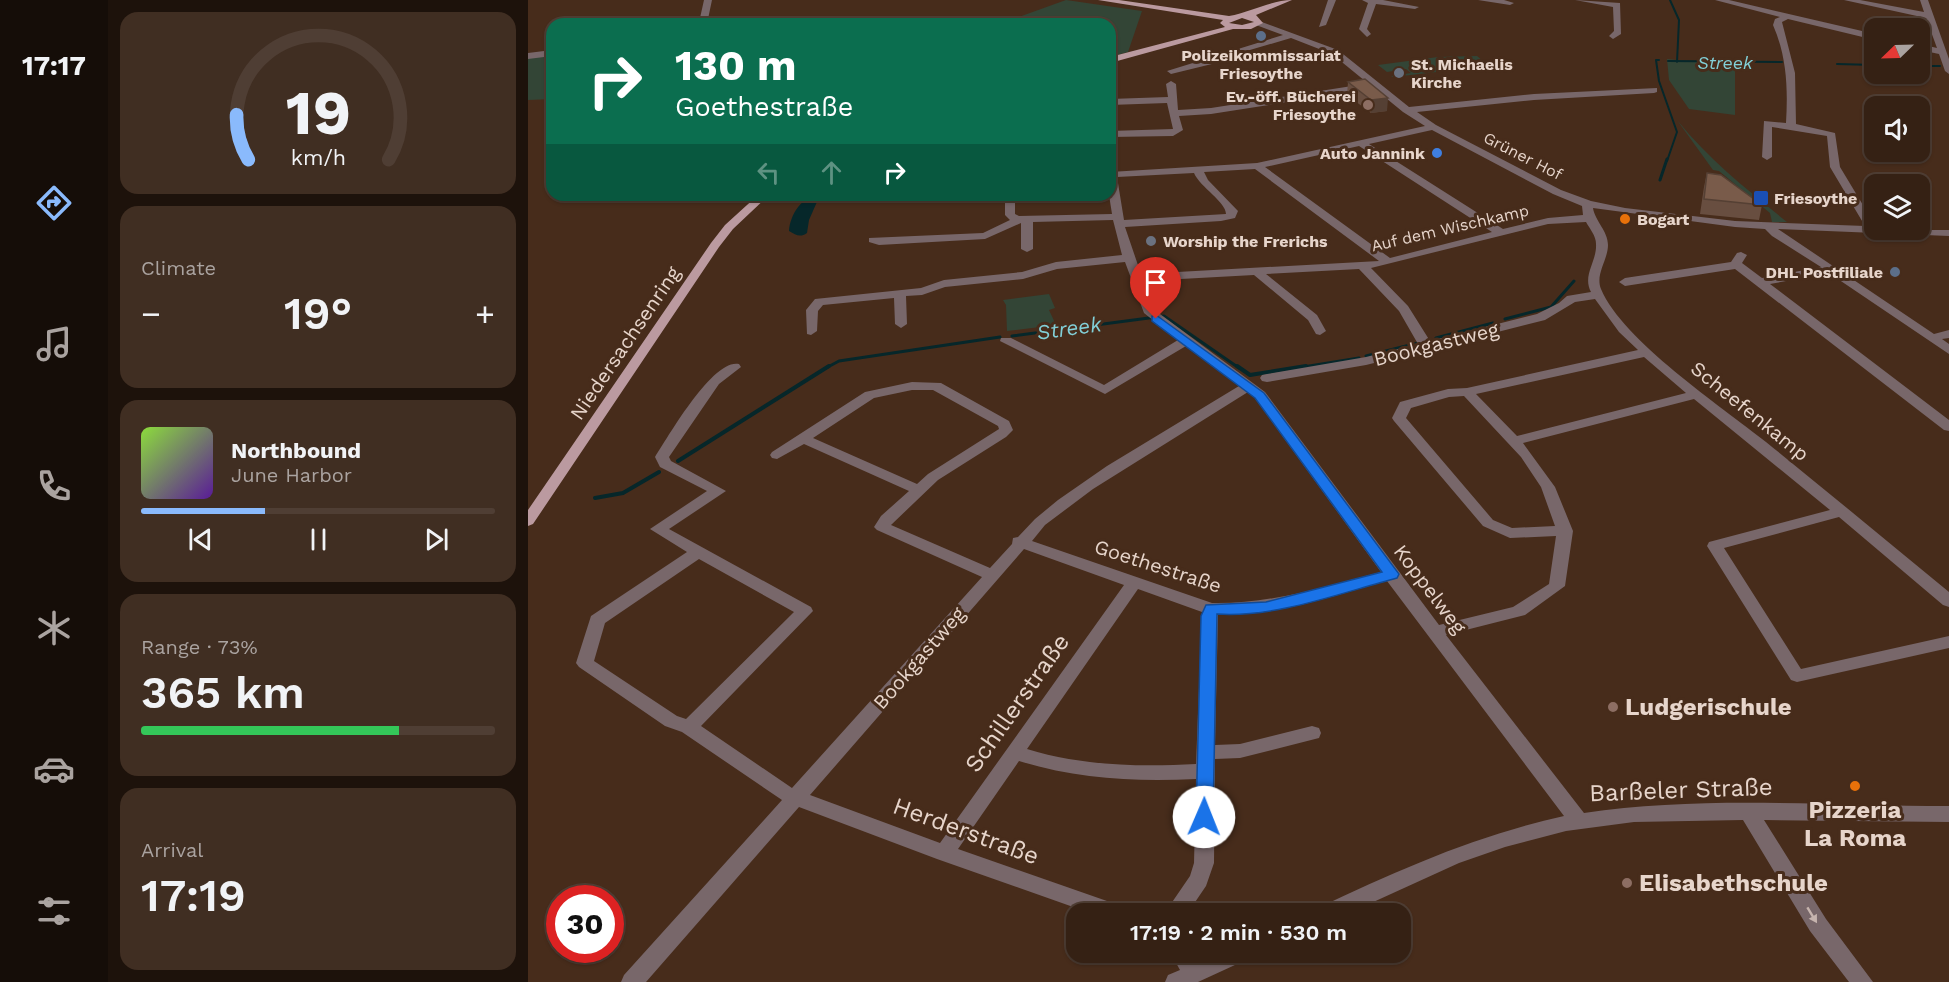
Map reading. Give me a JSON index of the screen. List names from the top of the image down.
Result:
{
  "streets": {
    "main road": ["Niedersachsenring"],
    "street": [
      "Grüner Hof",
      "Auf dem Wischkamp",
      "Bookgastweg",
      "Scheefenkamp",
      "Goethestraße",
      "Koppelweg",
      "Schillerstraße",
      "Barßeler Straße",
      "Herderstraße"
    ]
  },
  "crossings": [
    ["Grüner Hof", "Auf dem Wischkamp"],
    ["Auf dem Wischkamp", "Koppelweg"],
    ["Bookgastweg", "Scheefenkamp"],
    ["Bookgastweg", "Goethestraße"],
    ["Bookgastweg", "Koppelweg"],
    ["Bookgastweg", "Herderstraße"],
    ["Goethestraße", "Koppelweg"],
    ["Goethestraße", "Schillerstraße"],
    ["Koppelweg", "Barßeler Straße"],
    ["Schillerstraße", "Herderstraße"]
  ],
  "water": ["Streek"],
  "places": {
    "other": [
      "Polizeikommissariat Friesoythe",
      "St. Michaelis Kirche",
      "Ev.-öff. Bücherei Friesoythe",
      "Auto Jannink",
      "Bogart",
      "Worship the Frerichs",
      "DHL Postfiliale",
      "Ludgerischule",
      "Pizzeria La Roma",
      "Elisabethschule"
    ],
    "transit": ["Friesoythe"]
  },
  "north": "bottom left",
  "page": {
    "tabs": "17:17",
    "turn": ["130 m", "Goethestraße"],
    "tile": [
      "Climate",
      ["Range · 73%", "365 km"],
      ["Arrival", "17:19"]
    ],
    "heat": ["−", "19°", "+"],
    "song": ["Northbound", "June Harbor"],
    "limit": "30",
    "trip": "17:19 · 2 min · 530 m",
    "gauge": ["19", "km/h"]
  }
}
